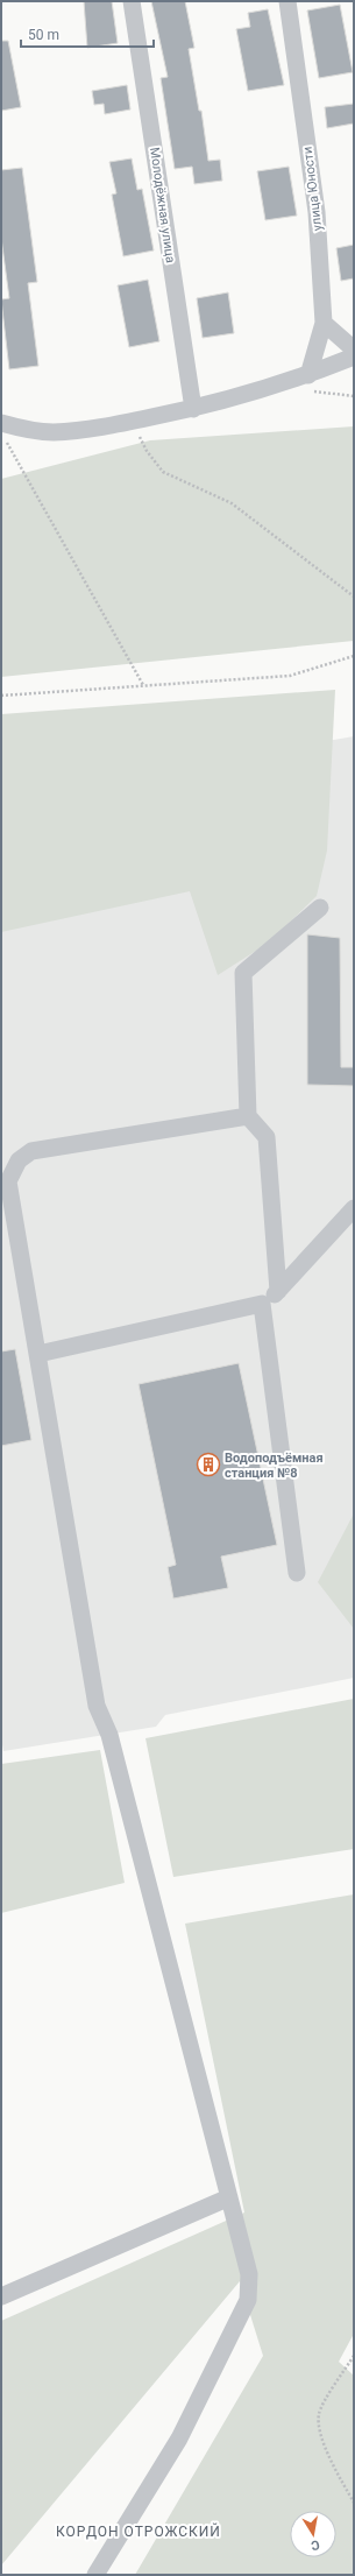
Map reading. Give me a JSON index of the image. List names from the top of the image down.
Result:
{
  "streets": {
    "street": ["улица Юности", "Молодёжная улица"]
  },
  "districts": ["КОРДОН ОТРОЖСКИЙ"],
  "places": {
    "building": ["Водоподъёмная станция №8"]
  },
  "scale_bar": "50 m",
  "north": "bottom"
}
